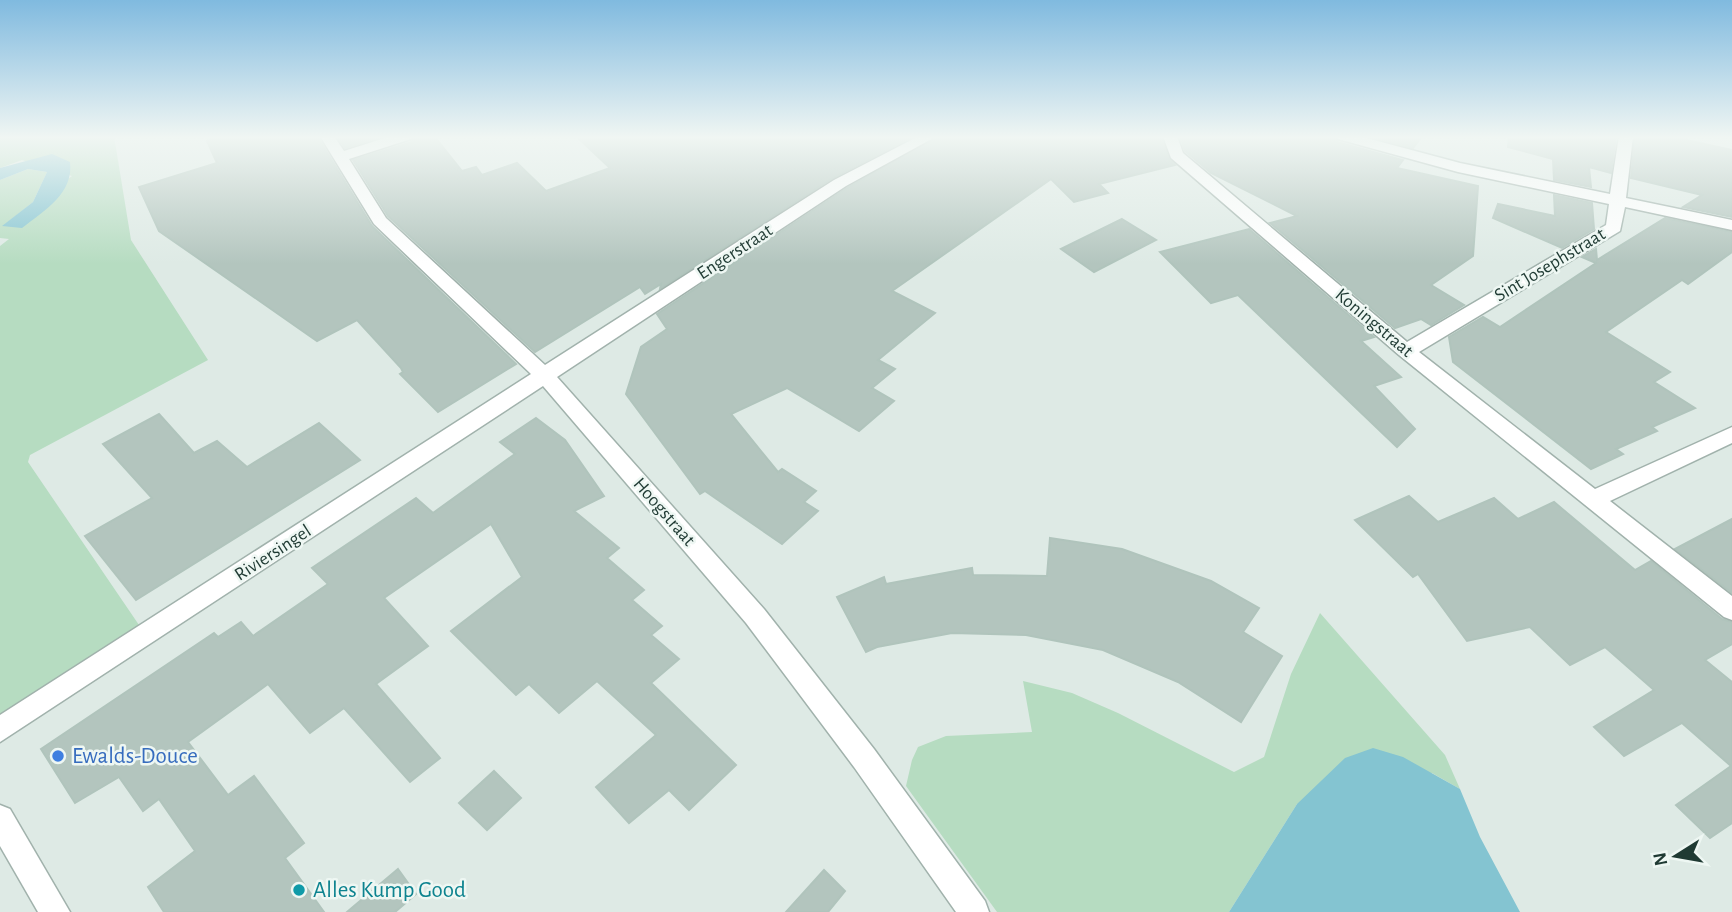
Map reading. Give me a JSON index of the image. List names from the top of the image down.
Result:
{
  "streets": {
    "street": [
      "Engerstraat",
      "Sint Josephstraat",
      "Koningstraat",
      "Hoogstraat",
      "Riviersingel"
    ]
  },
  "crossings": [
    ["Engerstraat", "Hoogstraat"],
    ["Engerstraat", "Riviersingel"],
    ["Sint Josephstraat", "Koningstraat"],
    ["Hoogstraat", "Riviersingel"]
  ],
  "places": ["Ewalds-Douce", "Alles Kump Good"],
  "north": "left"
}
